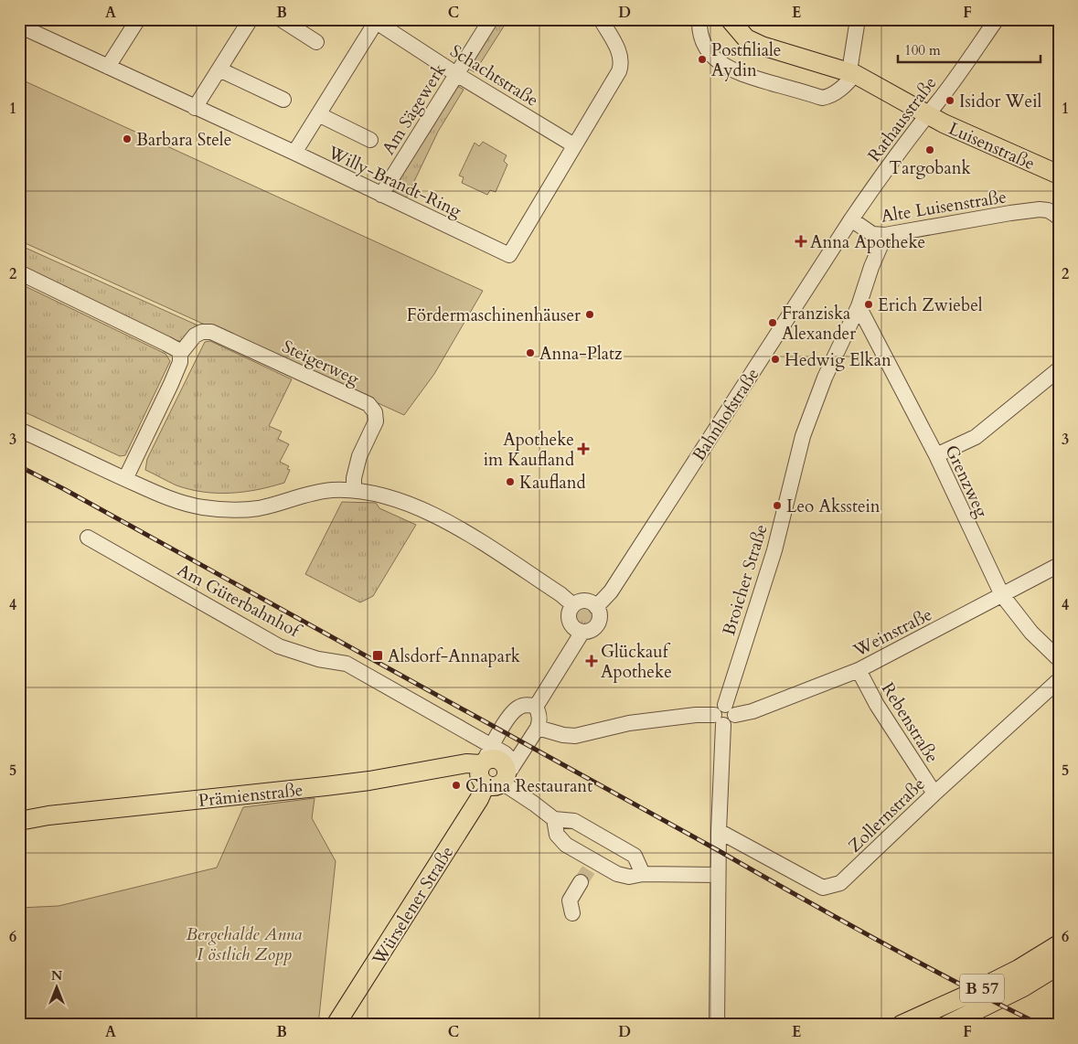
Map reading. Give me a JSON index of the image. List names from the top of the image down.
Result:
{
  "streets": {
    "main road": [
      "Luisenstraße",
      "Prämienstraße",
      "Würselener Straße",
      "B 57"
    ],
    "street": [
      "Schachtstraße",
      "Am Sägewerk",
      "Rathausstraße",
      "Willy-Brandt-Ring",
      "Alte Luisenstraße",
      "Steigerweg",
      "Bahnhofstraße",
      "Grenzweg",
      "Broicher Straße",
      "Am Güterbahnhof",
      "Weinstraße",
      "Rebenstraße",
      "Zollernstraße"
    ]
  },
  "crossings": [
    ["Schachtstraße", "Am Sägewerk"],
    ["Schachtstraße", "Willy-Brandt-Ring"],
    ["Am Sägewerk", "Willy-Brandt-Ring"],
    ["Rathausstraße", "Luisenstraße"],
    ["Rathausstraße", "Alte Luisenstraße"],
    ["Rathausstraße", "Bahnhofstraße"],
    ["Alte Luisenstraße", "Bahnhofstraße"],
    ["Alte Luisenstraße", "Broicher Straße"],
    ["Grenzweg", "Broicher Straße"],
    ["Grenzweg", "Weinstraße"],
    ["Broicher Straße", "Weinstraße"],
    ["Broicher Straße", "Zollernstraße"],
    ["Am Güterbahnhof", "Prämienstraße"],
    ["Am Güterbahnhof", "Würselener Straße"],
    ["Weinstraße", "Rebenstraße"],
    ["Rebenstraße", "Zollernstraße"],
    ["Prämienstraße", "Würselener Straße"]
  ],
  "parks": ["Bergehalde Anna I östlich Zopp"],
  "places": {
    "other": [
      "Postfiliale Aydin",
      "Isidor Weil",
      "Barbara Stele",
      "Targobank",
      "Erich Zwiebel",
      "Fördermaschinenhäuser",
      "Franziska Alexander",
      "Anna-Platz",
      "Hedwig Elkan",
      "Kaufland",
      "Leo Aksstein",
      "China Restaurant"
    ],
    "health": ["Anna Apotheke", "Apotheke im Kaufland", "Glückauf Apotheke"],
    "transit": ["Alsdorf-Annapark"]
  },
  "scale_bar": "100 m",
  "north": "top",
  "grid": {
    "columns": [
      "A",
      "B",
      "C",
      "D",
      "E",
      "F"
    ],
    "rows": [
      "1",
      "2",
      "3",
      "4",
      "5",
      "6"
    ]
  }
}
